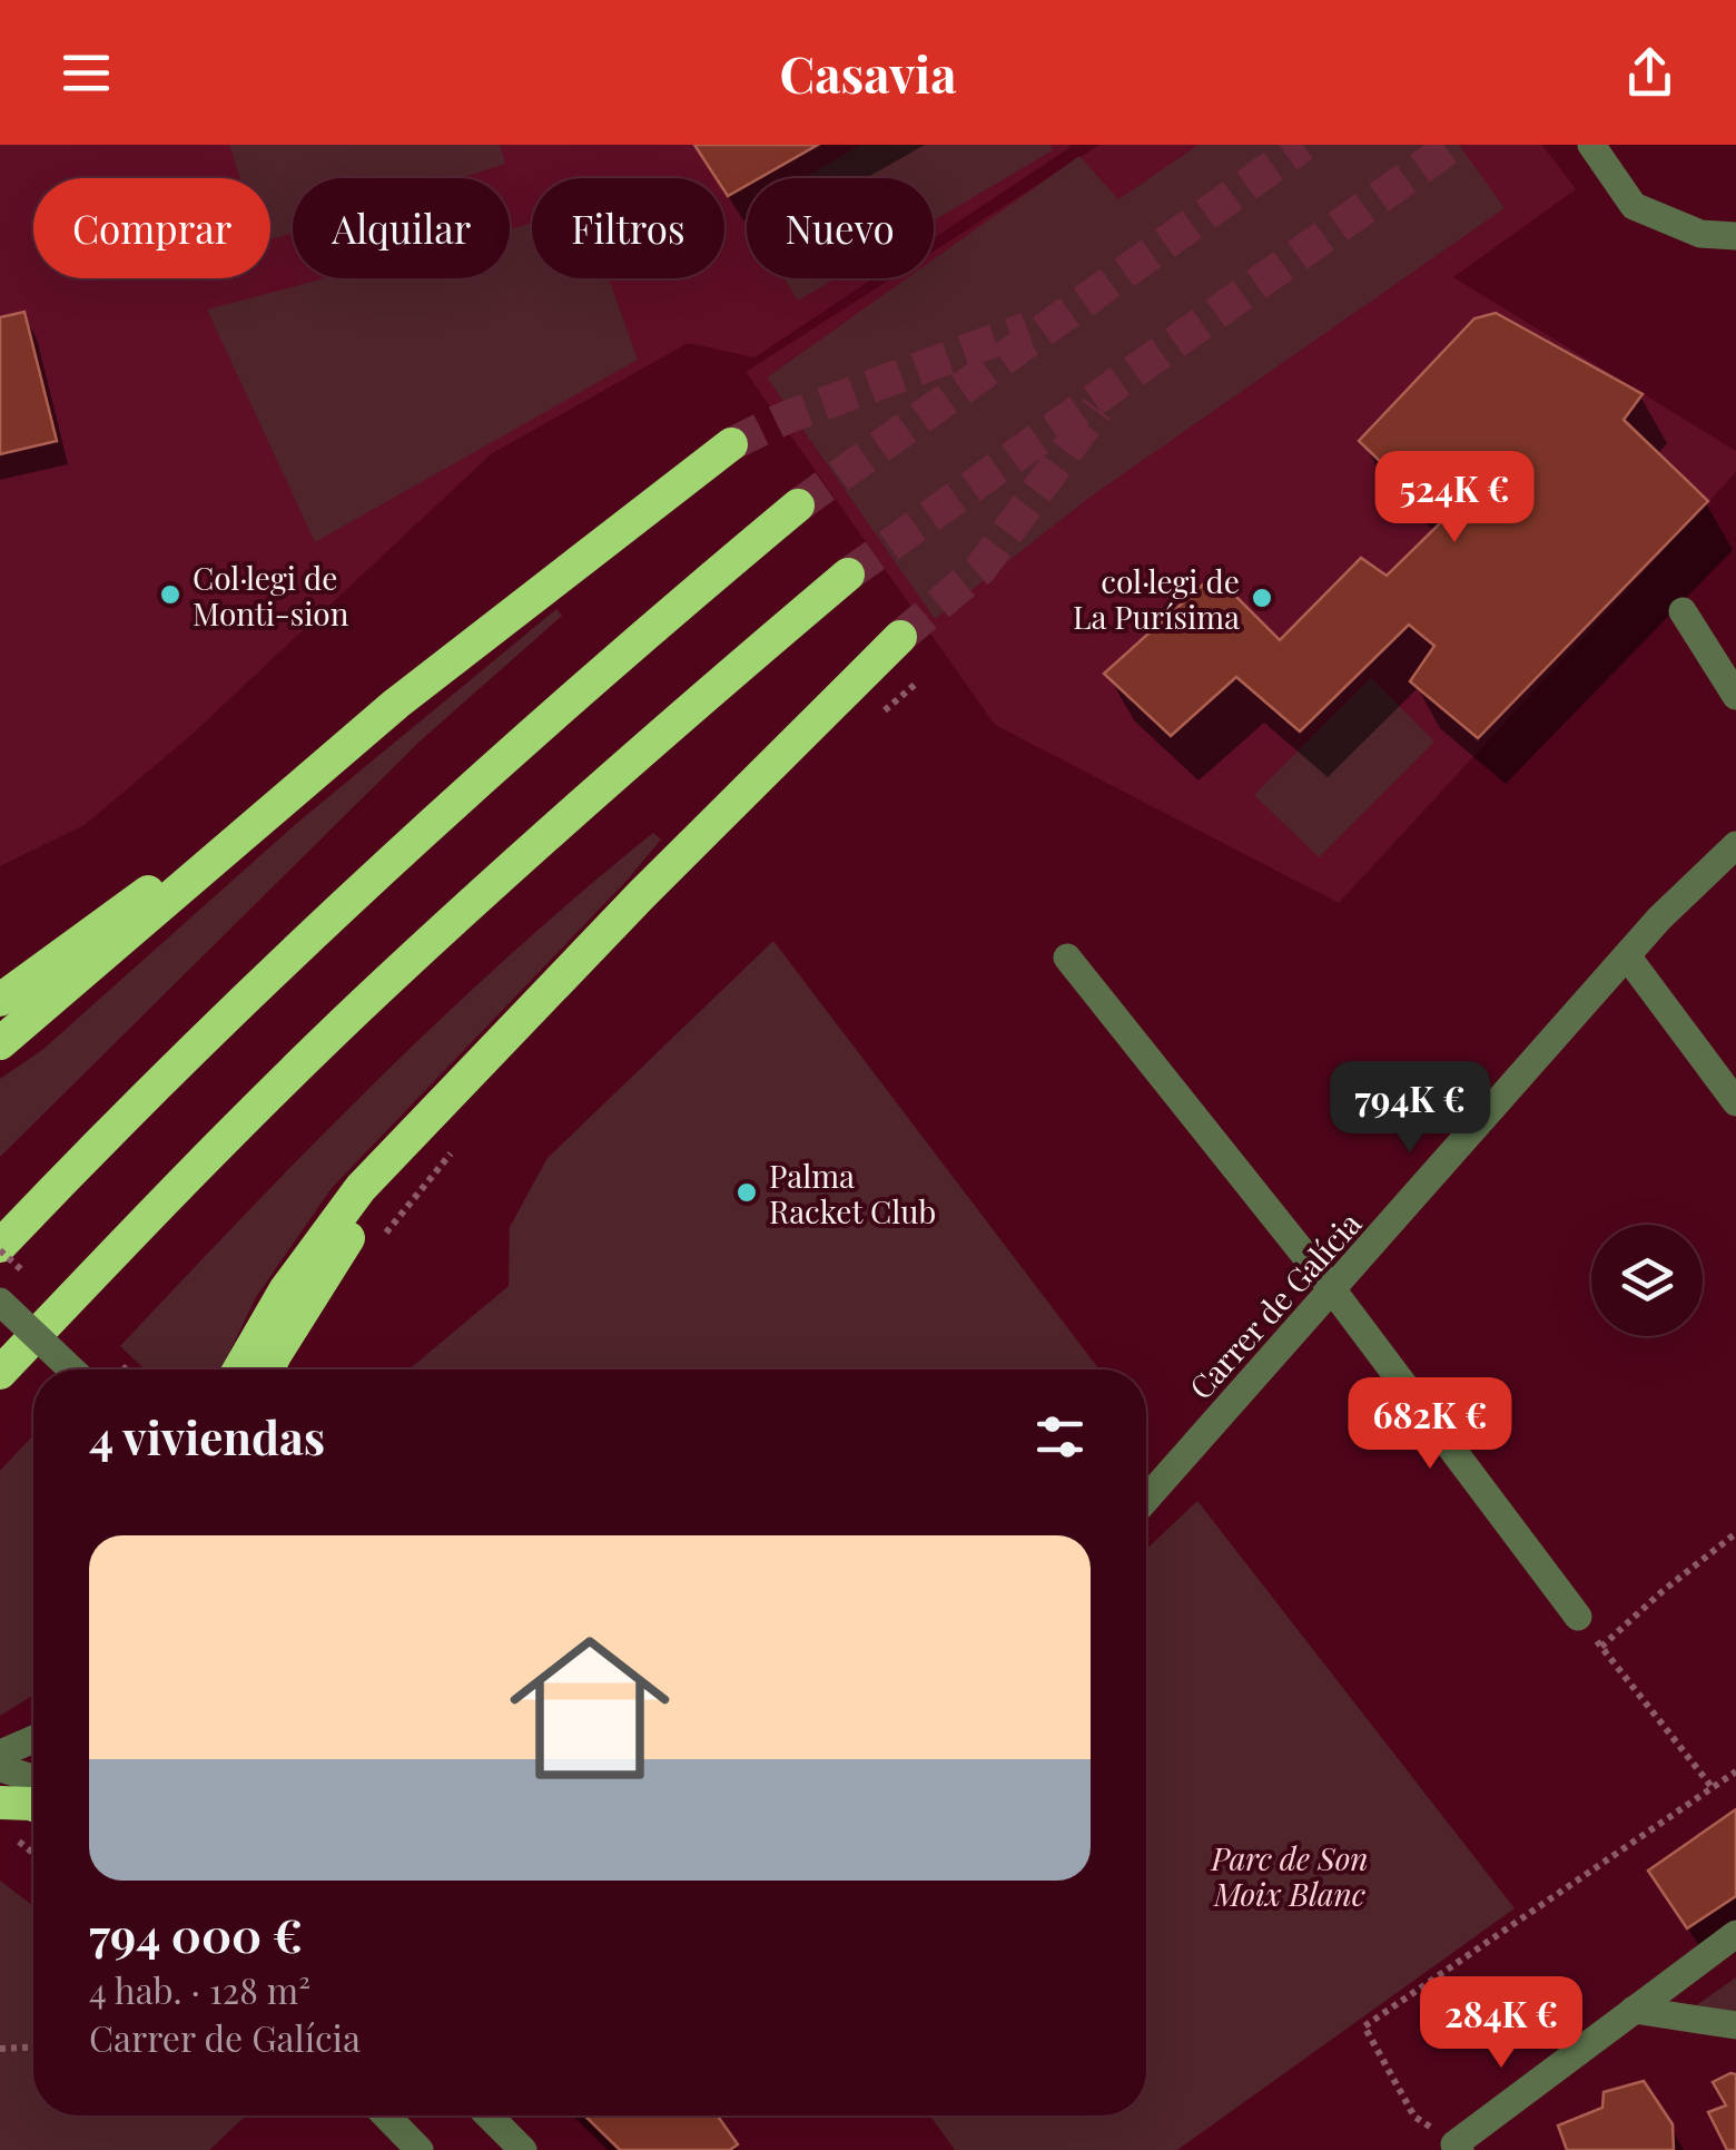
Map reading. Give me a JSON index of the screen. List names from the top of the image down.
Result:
{
  "streets": {
    "street": ["Carrer de Galícia"]
  },
  "parks": ["Parc de Son Moix Blanc"],
  "places": ["Col·legi de Monti-sion", "col·legi de La Purísima", "Palma Racket Club"],
  "page": {
    "header": "Casavia",
    "chip": [
      "Comprar",
      "Alquilar",
      "Filtros",
      "Nuevo"
    ],
    "price": [
      "524K €",
      "794K €",
      "682K €",
      "284K €"
    ],
    "heading": "4 viviendas",
    "list": [
      {
        "name": "794 000 €",
        "note": "4 hab. · 128 m² · Carrer de Galícia"
      }
    ]
  }
}
